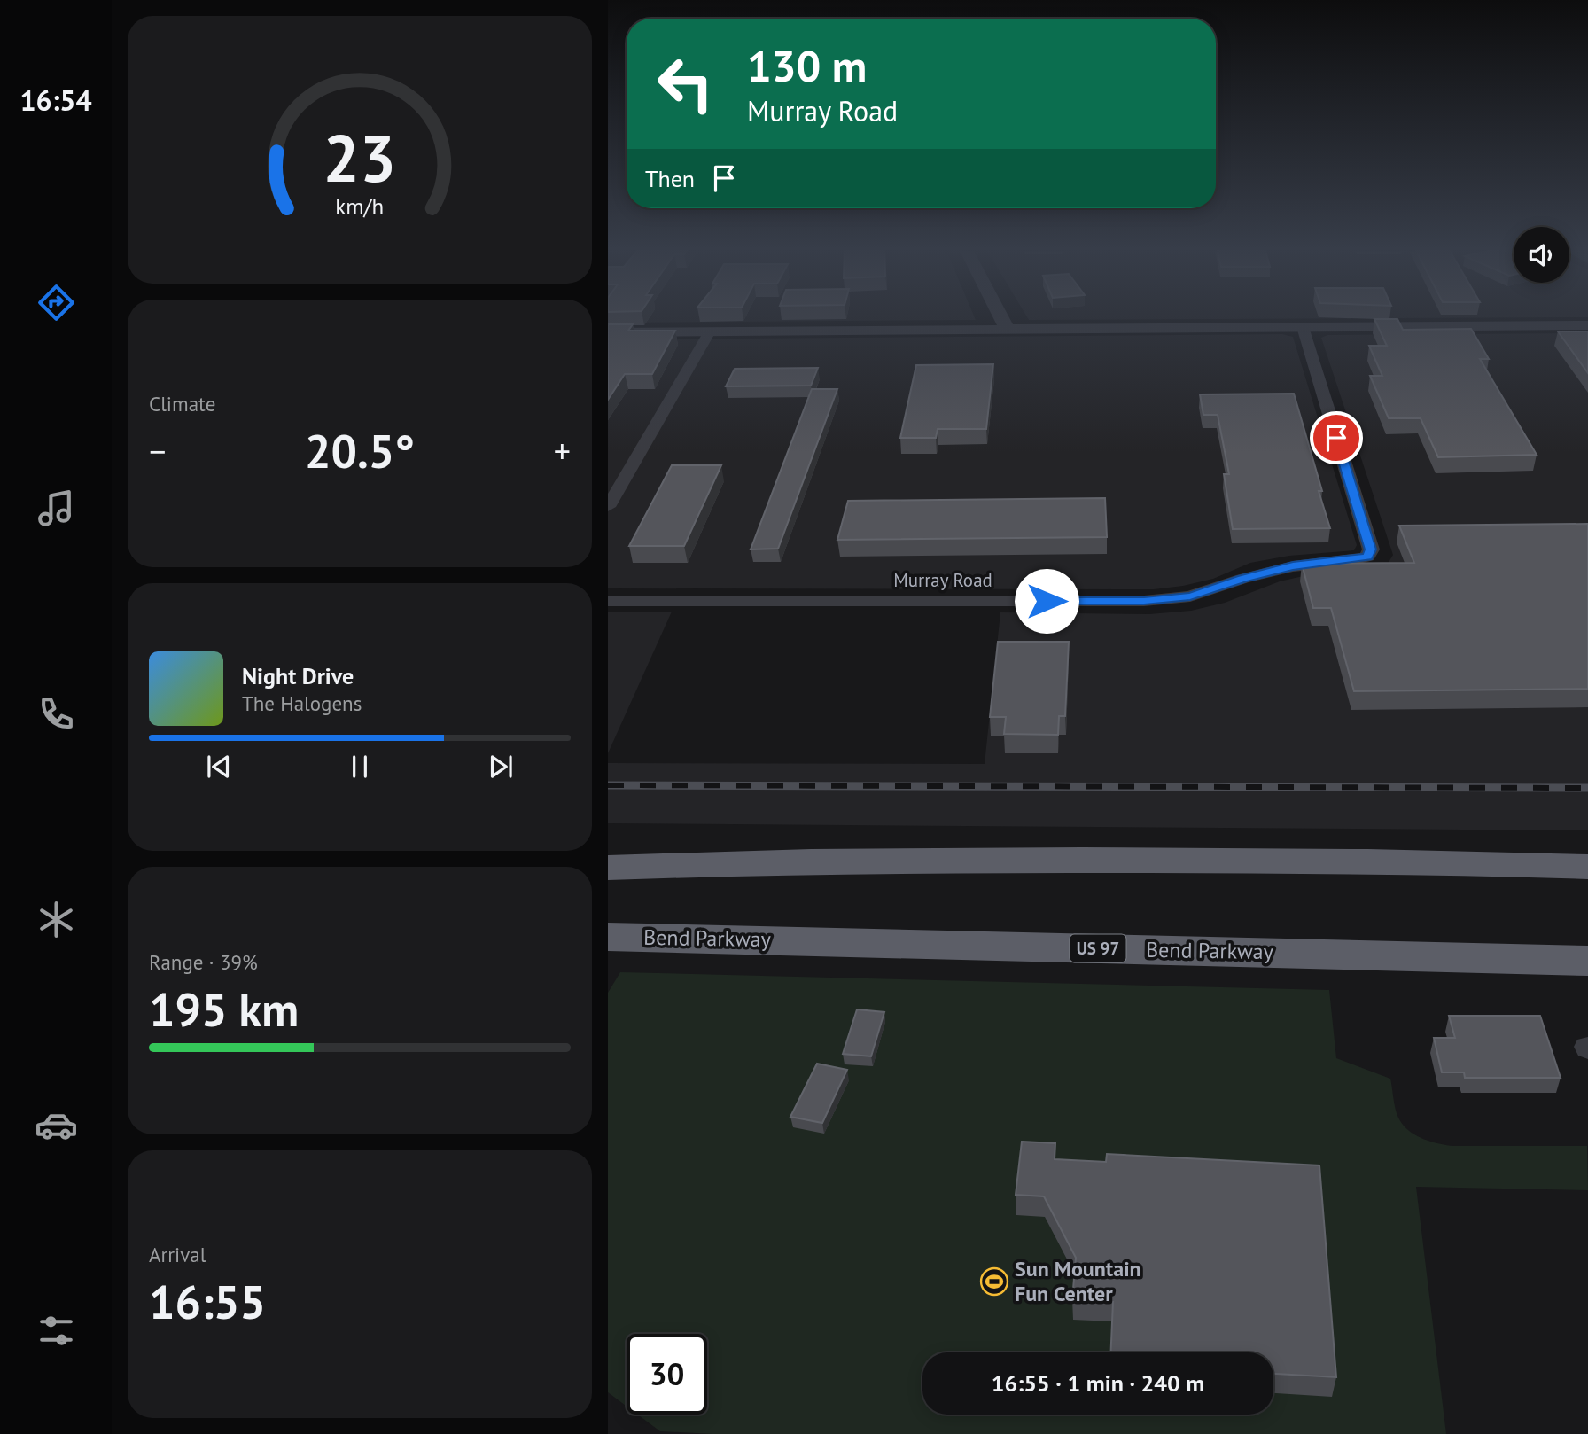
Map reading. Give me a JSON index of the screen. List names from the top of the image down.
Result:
{
  "streets": {
    "highway": ["Bend Parkway", "US 97"],
    "street": ["Murray Road"]
  },
  "places": {
    "sports": ["Sun Mountain Fun Center"]
  },
  "page": {
    "tabs": "16:54",
    "turn": ["130 m", "Murray Road"],
    "then": "Then",
    "tile": [
      "Climate",
      ["Range · 39%", "195 km"],
      ["Arrival", "16:55"]
    ],
    "heat": ["−", "20.5°", "+"],
    "song": ["Night Drive", "The Halogens"],
    "limit": "30",
    "trip": "16:55 · 1 min · 240 m",
    "gauge": ["23", "km/h"]
  }
}
